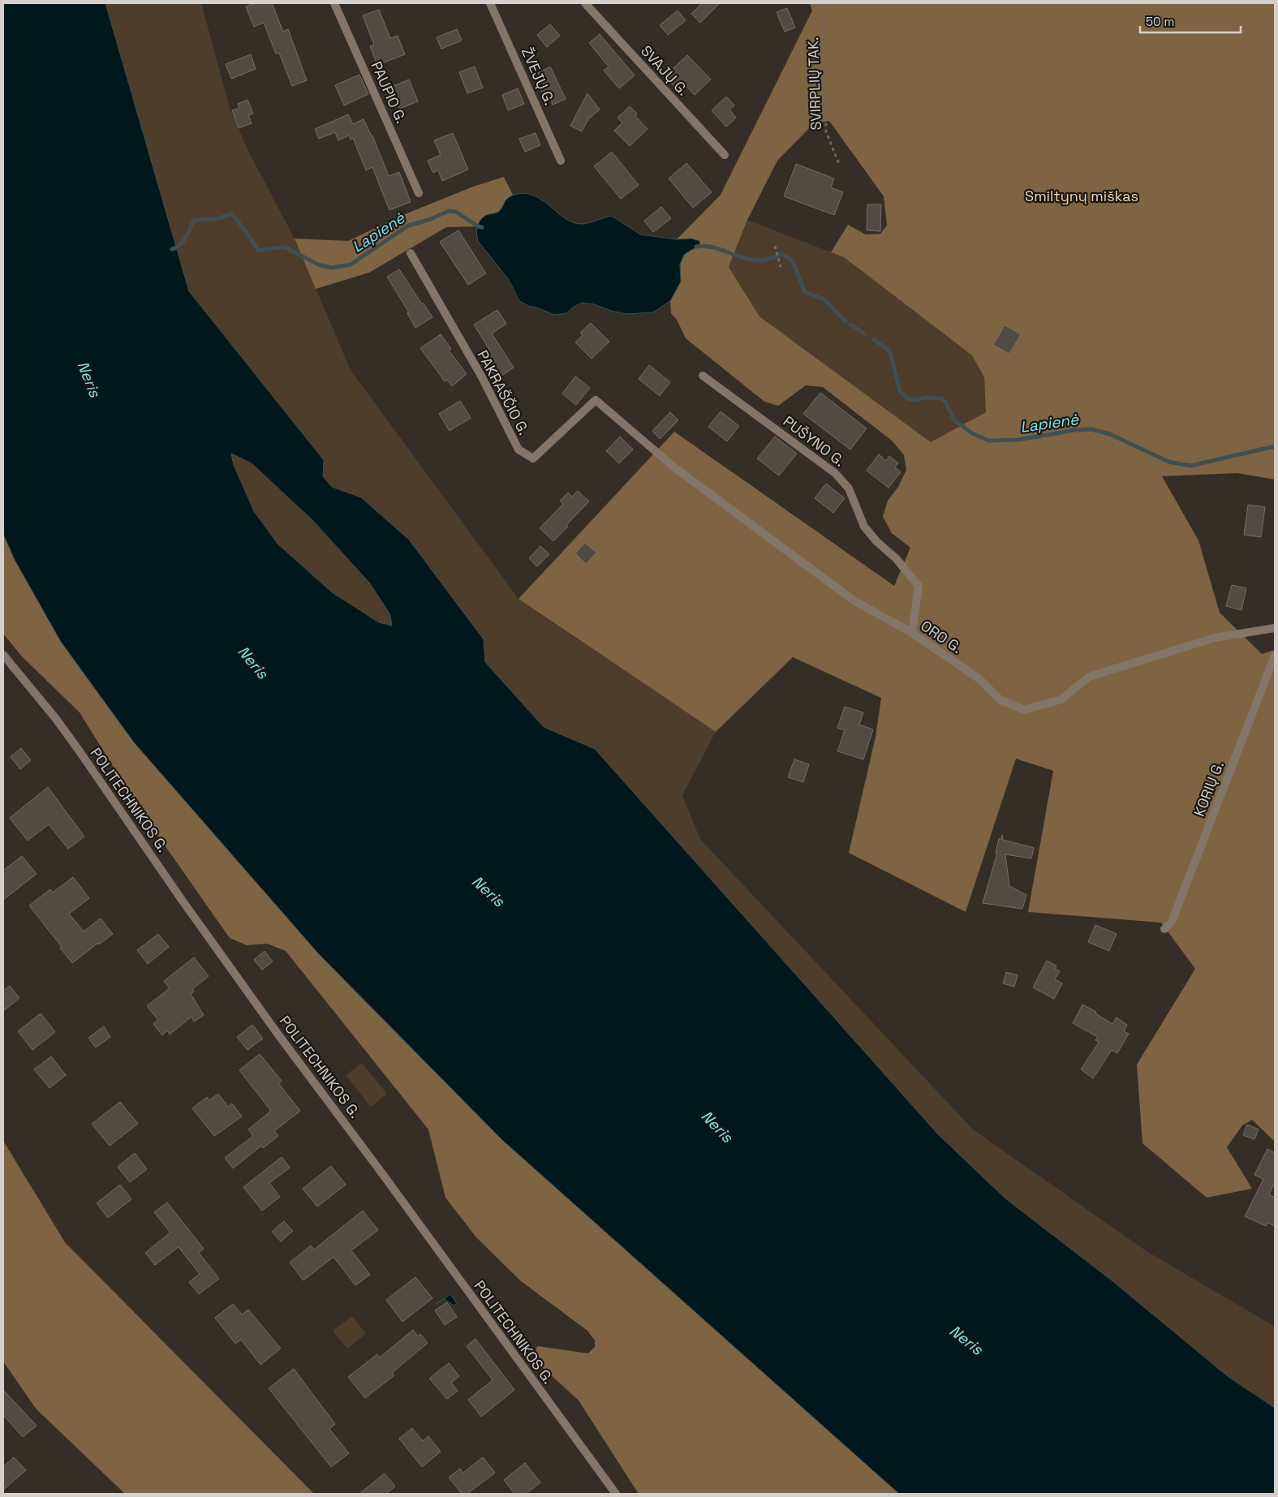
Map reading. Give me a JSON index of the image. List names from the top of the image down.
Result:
{
  "streets": {
    "street": [
      "SVAJŲ G.",
      "ŽVEJŲ G.",
      "PAUPIO G.",
      "PAKRAŠČIO G.",
      "PUŠYNO G.",
      "ORO G.",
      "KORIŲ G.",
      "POLITECHNIKOS G."
    ],
    "path": ["SVIRPLIŲ TAK."]
  },
  "crossings": [
    ["PAKRAŠČIO G.", "ORO G."],
    ["PUŠYNO G.", "ORO G."]
  ],
  "water": ["Lapienė", "Neris"],
  "parks": ["Smiltynų miškas"],
  "scale_bar": "50 m"
}
